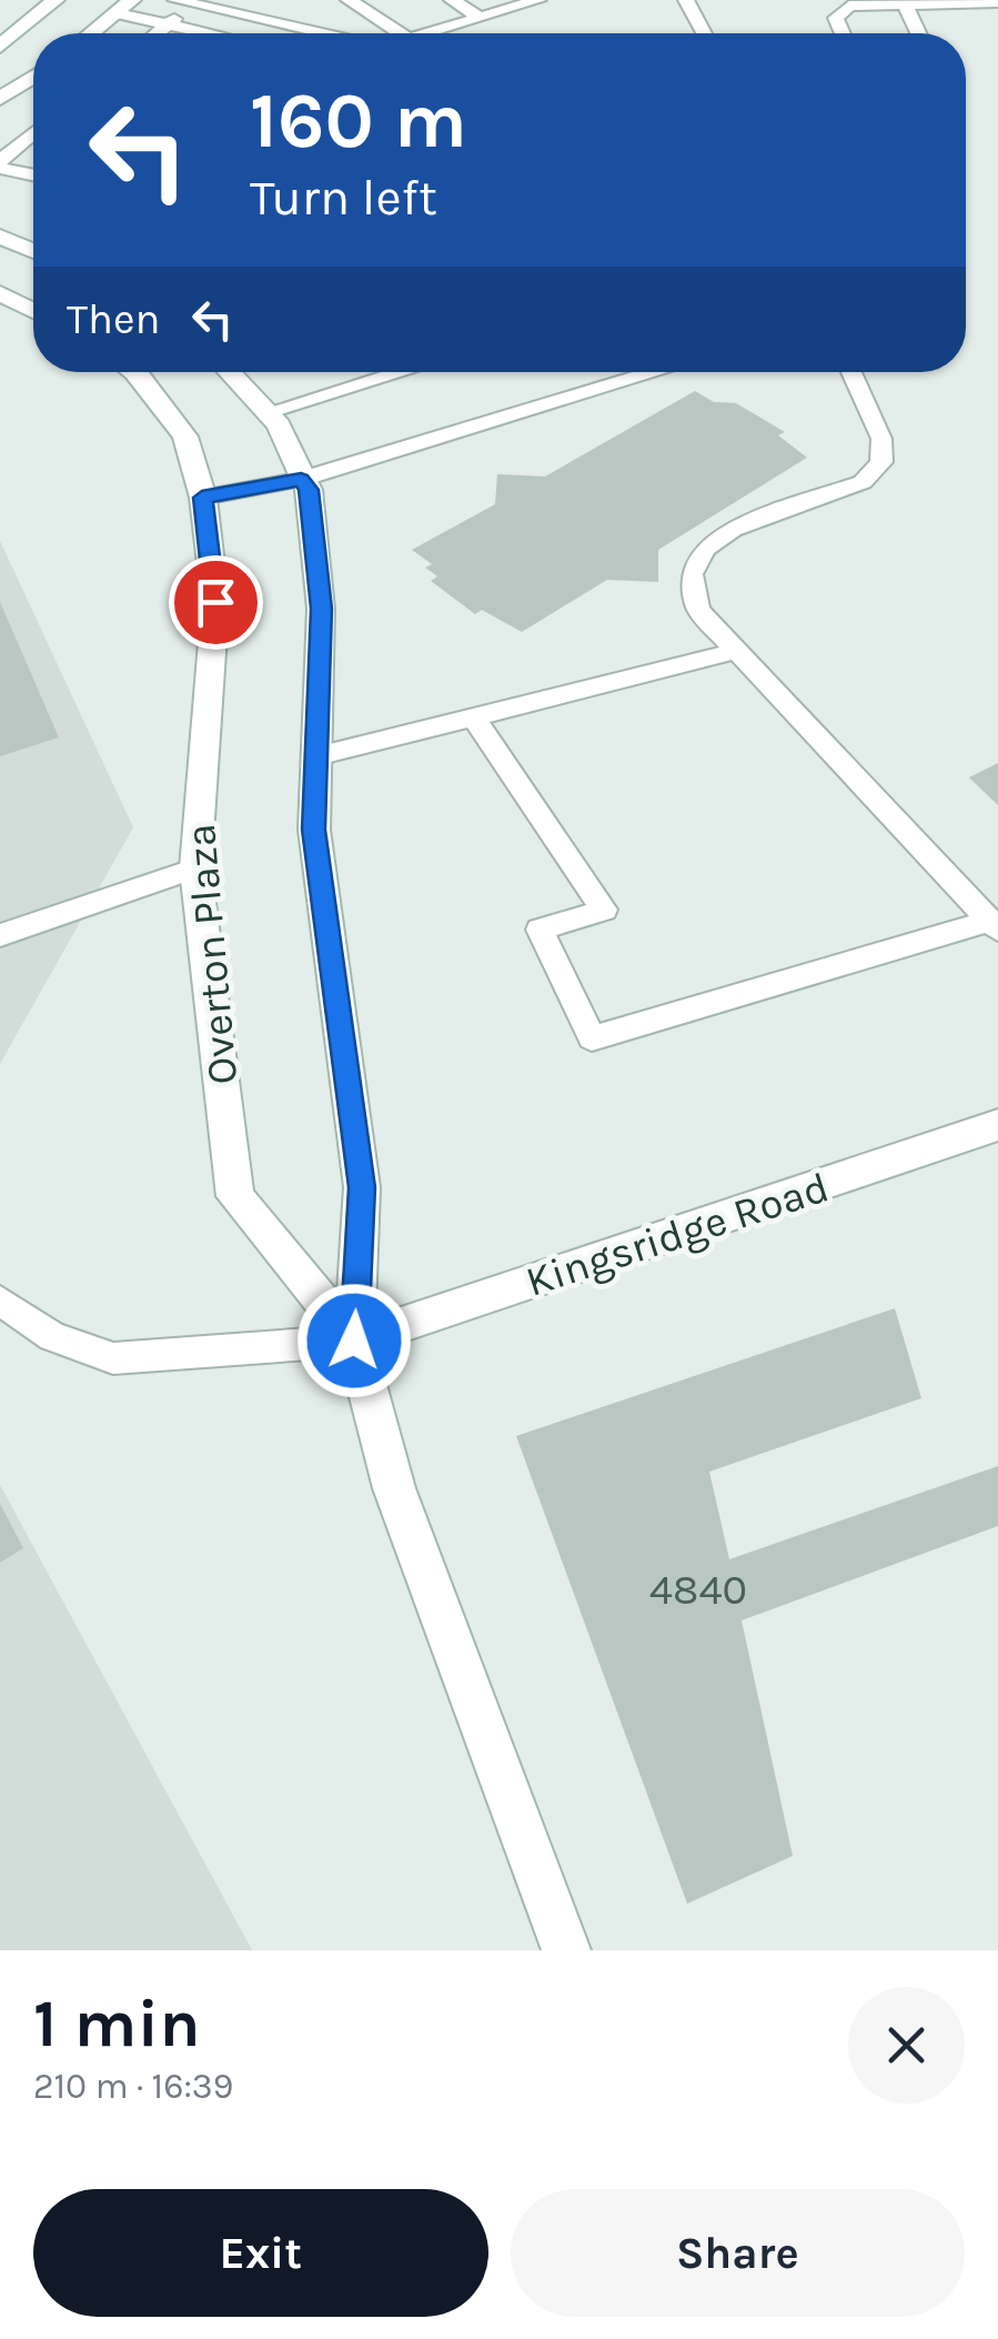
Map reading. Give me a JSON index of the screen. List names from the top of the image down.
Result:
{
  "streets": {
    "street": ["Overton Plaza", "Kingsridge Road"]
  },
  "crossings": [
    ["Overton Plaza", "Kingsridge Road"]
  ],
  "house_numbers": ["4840"],
  "page": {
    "turn": ["160 m", "Turn left"],
    "then": "Then",
    "heading": ["1 min", "210 m · 16:39"],
    "buttons": ["Exit", "Share"]
  }
}
